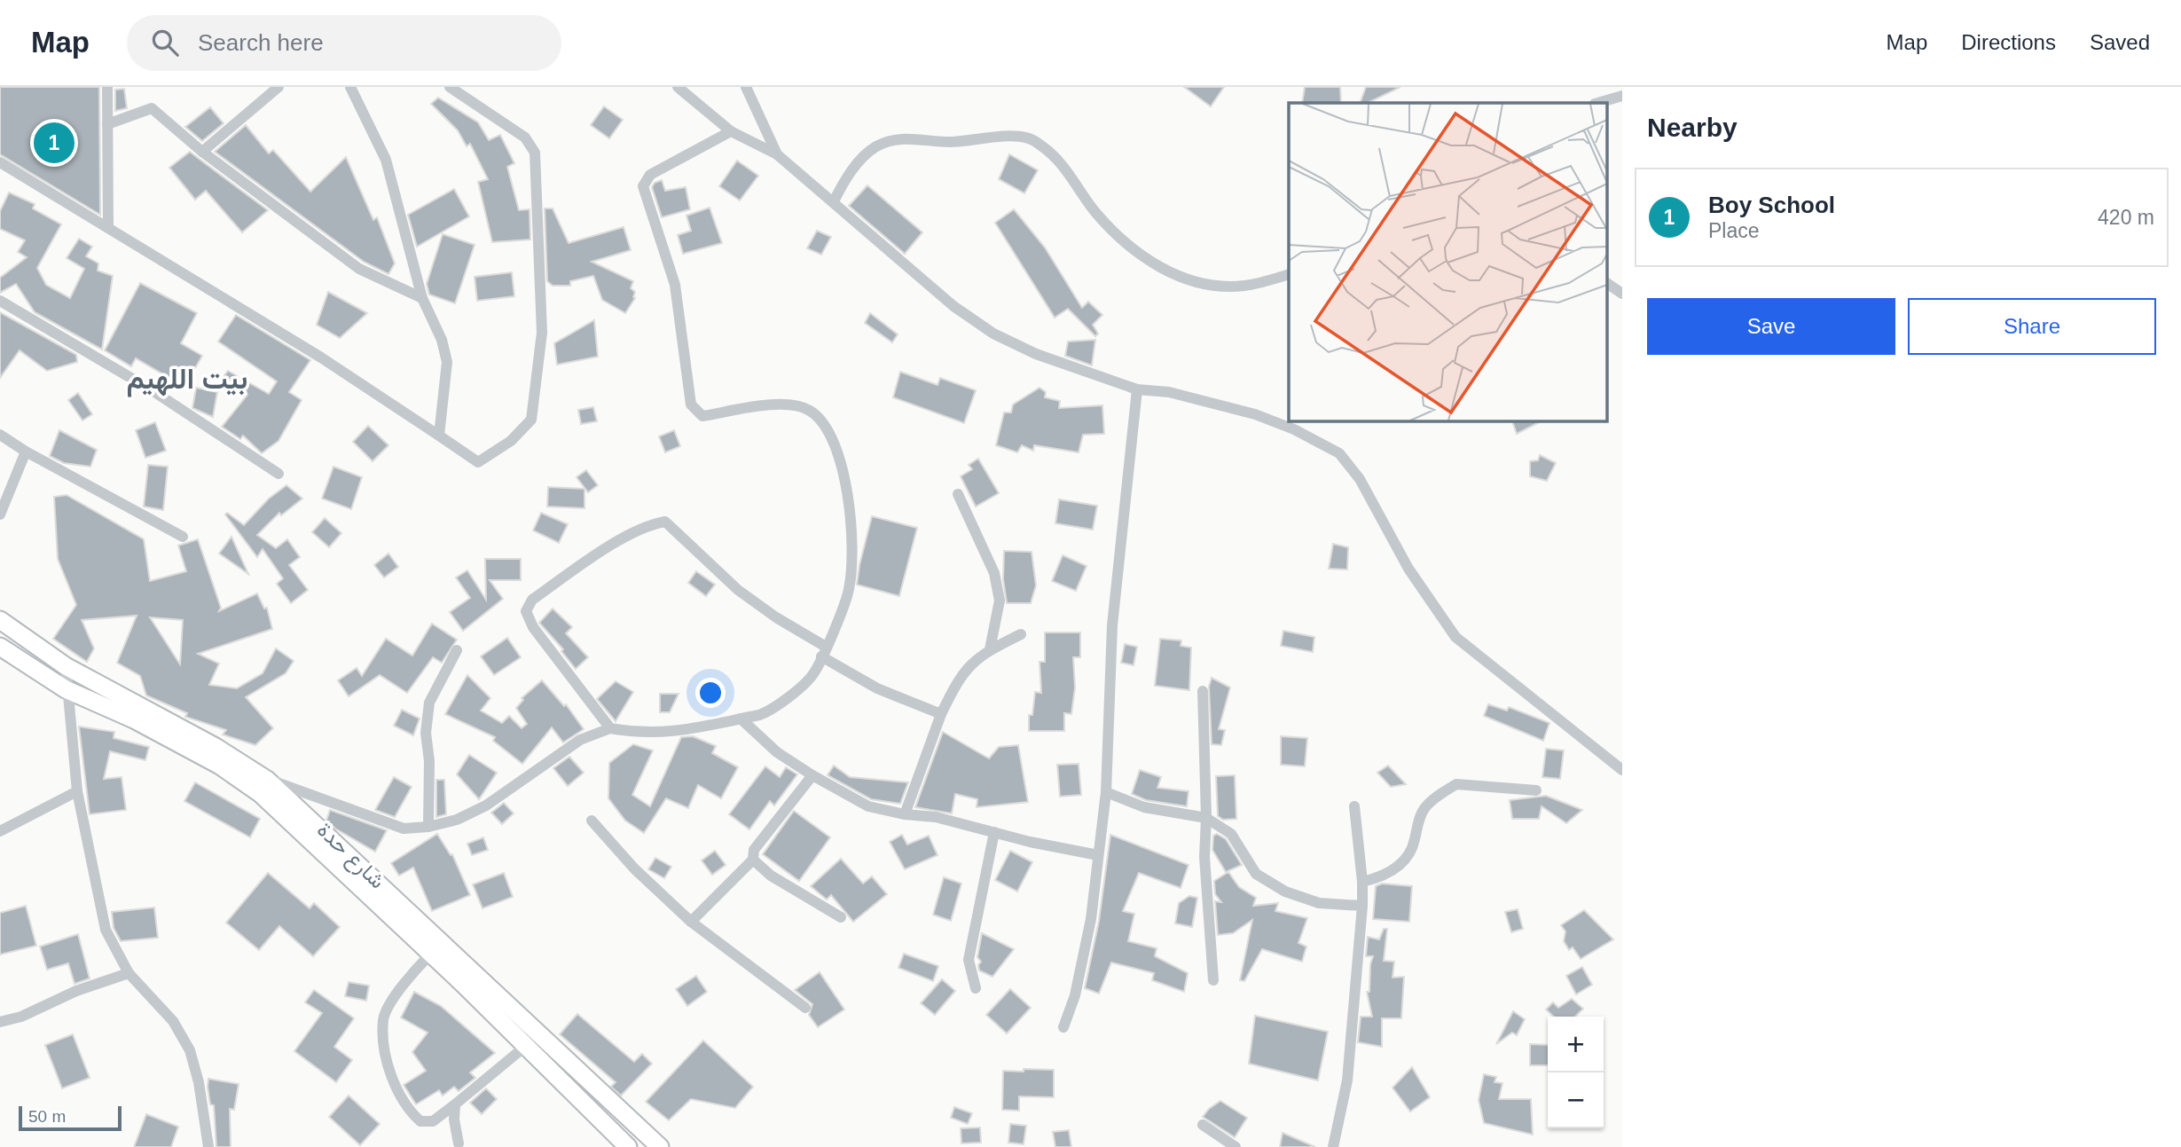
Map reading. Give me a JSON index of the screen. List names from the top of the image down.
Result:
{
  "streets": {
    "main road": ["شارع حدة"]
  },
  "districts": ["بيت اللهيم"],
  "scale_bar": "50 m",
  "page": {
    "header": "Map",
    "search": "Search here",
    "nav": ["Map", "Directions", "Saved"],
    "heading": "Nearby",
    "pins": "1",
    "list": [
      {
        "mark": "1",
        "name": "Boy School",
        "note": "Place",
        "value": "420 m"
      }
    ],
    "buttons": ["Save", "Share"],
    "map_buttons": ["+", "−"],
    "scale": "50 m"
  }
}
